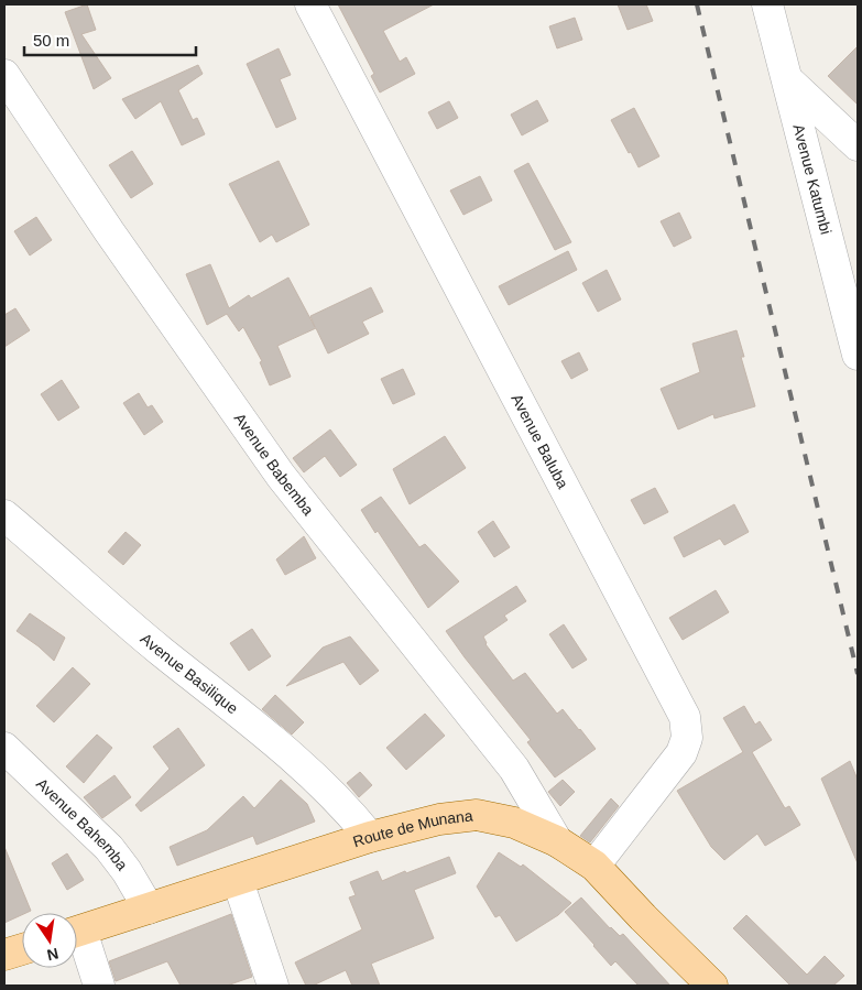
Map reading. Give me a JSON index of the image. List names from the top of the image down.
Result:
{
  "streets": {
    "main road": ["Route de Munana"],
    "street": [
      "Avenue Katumbi",
      "Avenue Baluba",
      "Avenue Babemba",
      "Avenue Basilique",
      "Avenue Bahemba"
    ]
  },
  "crossings": [
    ["Avenue Baluba", "Route de Munana"],
    ["Avenue Babemba", "Route de Munana"],
    ["Avenue Basilique", "Route de Munana"],
    ["Avenue Bahemba", "Route de Munana"]
  ],
  "scale_bar": "50 m",
  "north": "bottom"
}
